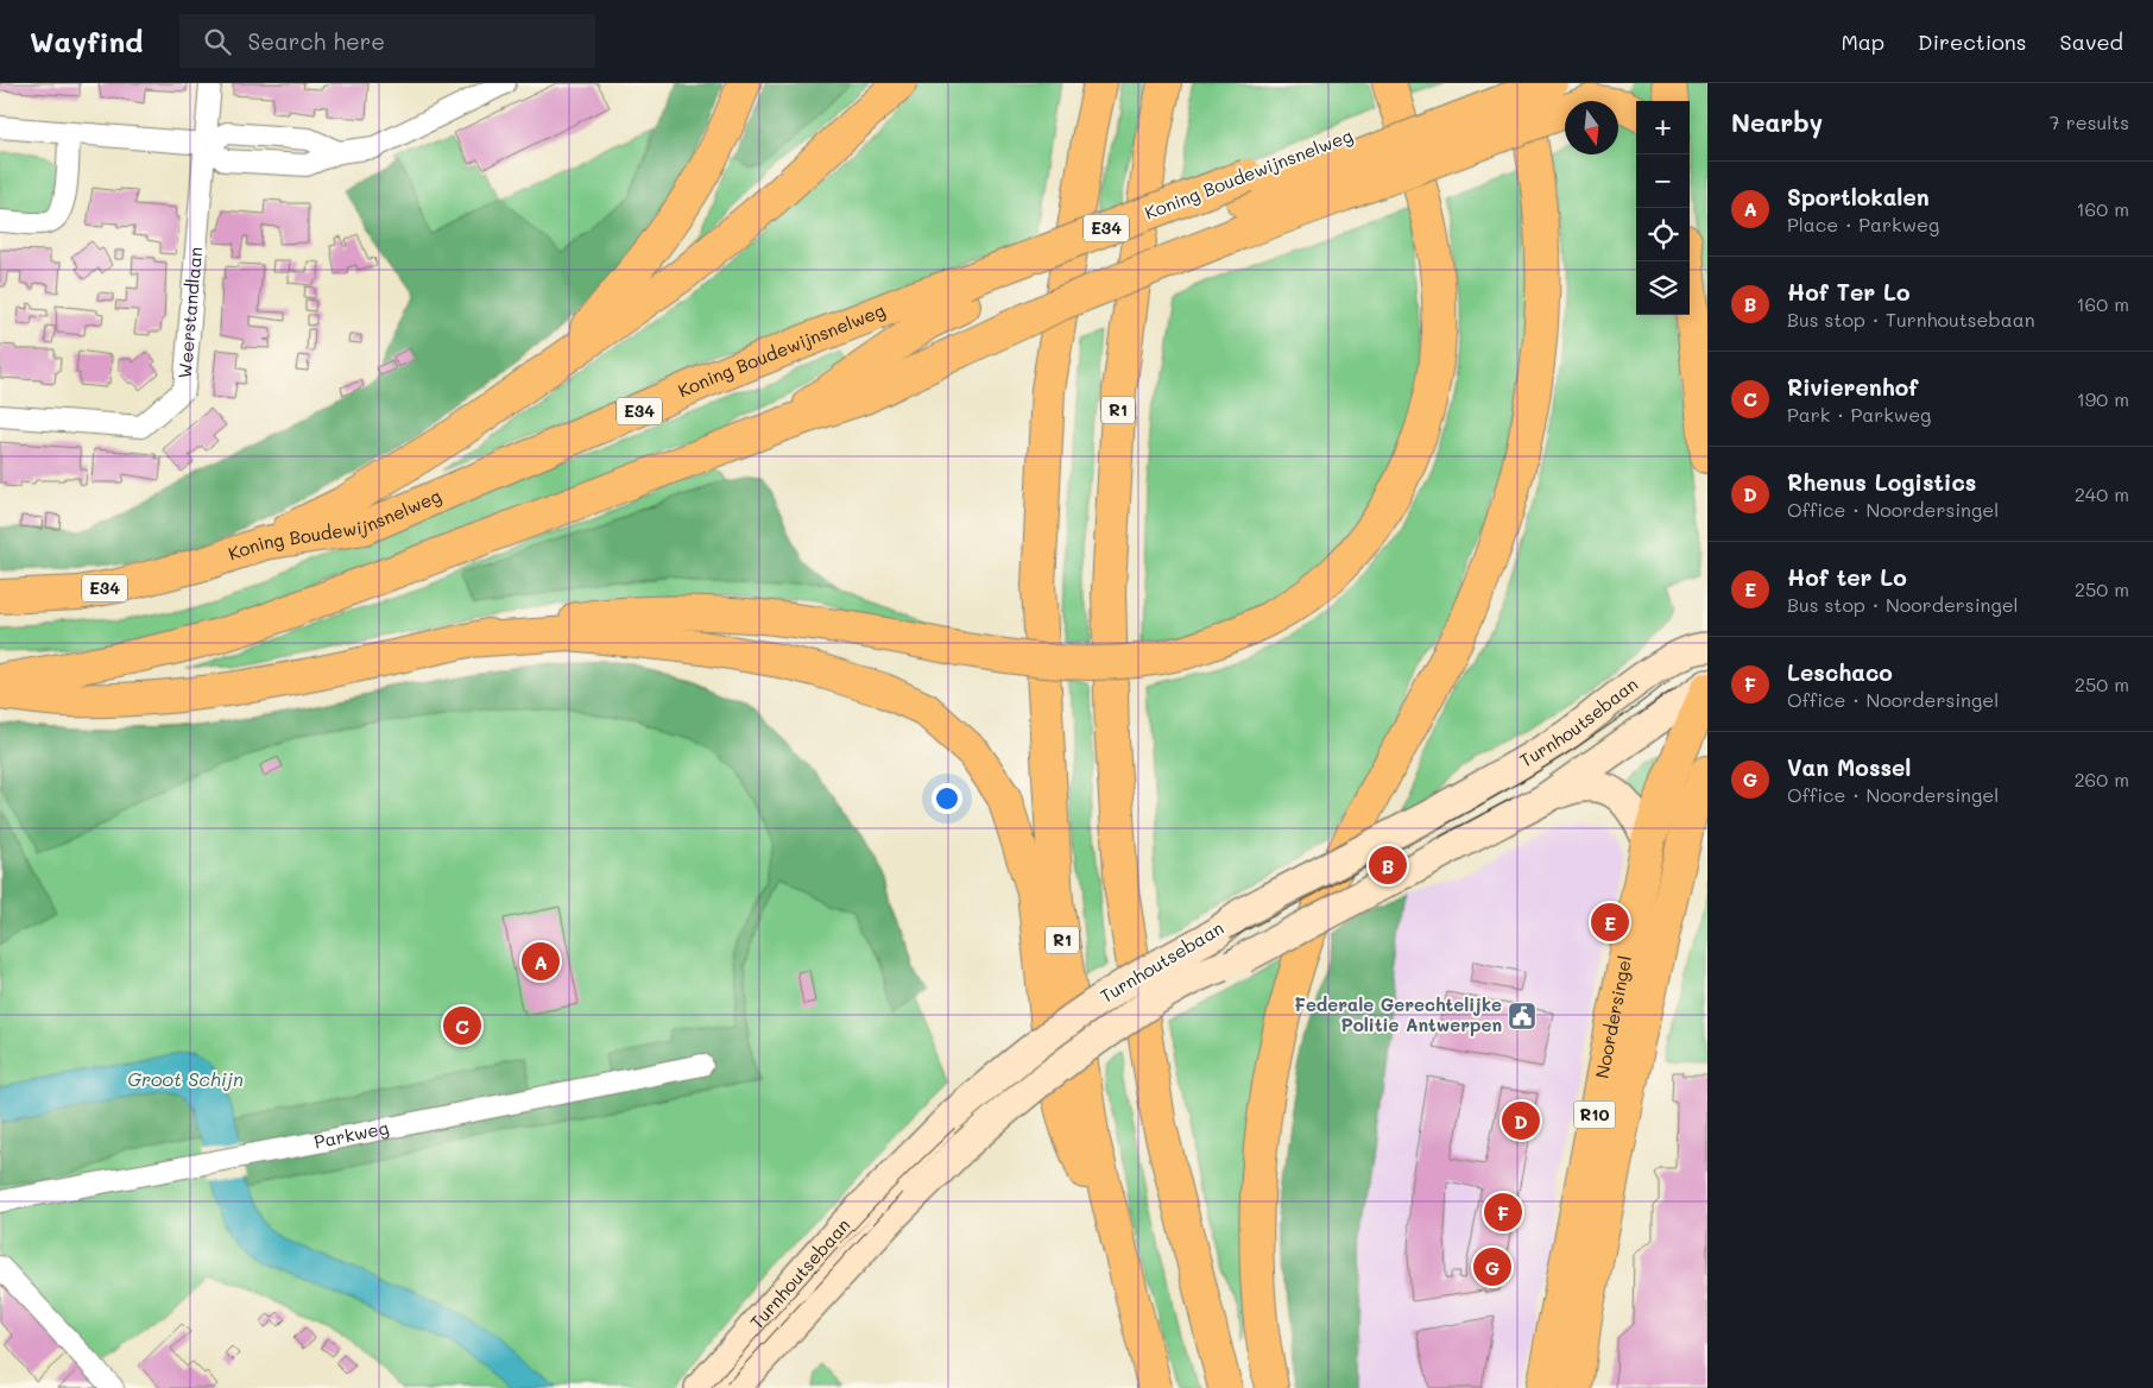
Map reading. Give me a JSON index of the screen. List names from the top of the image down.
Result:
{
  "streets": {
    "main road": [
      "Koning Boudewijnsnelweg",
      "E34",
      "R1",
      "Turnhoutsebaan",
      "Noordersingel",
      "R10"
    ],
    "street": ["Weerstandlaan", "Parkweg"]
  },
  "crossings": [
    ["Koning Boudewijnsnelweg", "E34"]
  ],
  "water": ["Groot Schijn"],
  "places": {
    "public building": ["Federale Gerechtelijke Politie Antwerpen"]
  },
  "north": "bottom",
  "page": {
    "header": "Wayfind",
    "search": "Search here",
    "nav": ["Map", "Directions", "Saved"],
    "heading": ["Nearby", "7 results"],
    "map_buttons": ["+", "−"],
    "list": [
      {
        "mark": "A",
        "name": "Sportlokalen",
        "note": "Place · Parkweg",
        "value": "160 m"
      },
      {
        "mark": "B",
        "name": "Hof Ter Lo",
        "note": "Bus stop · Turnhoutsebaan",
        "value": "160 m"
      },
      {
        "mark": "C",
        "name": "Rivierenhof",
        "note": "Park · Parkweg",
        "value": "190 m"
      },
      {
        "mark": "D",
        "name": "Rhenus Logistics",
        "note": "Office · Noordersingel",
        "value": "240 m"
      },
      {
        "mark": "E",
        "name": "Hof ter Lo",
        "note": "Bus stop · Noordersingel",
        "value": "250 m"
      },
      {
        "mark": "F",
        "name": "Leschaco",
        "note": "Office · Noordersingel",
        "value": "250 m"
      },
      {
        "mark": "G",
        "name": "Van Mossel",
        "note": "Office · Noordersingel",
        "value": "260 m"
      }
    ],
    "pins": [
      "B",
      "E",
      "A",
      "C",
      "D",
      "F",
      "G"
    ]
  }
}
